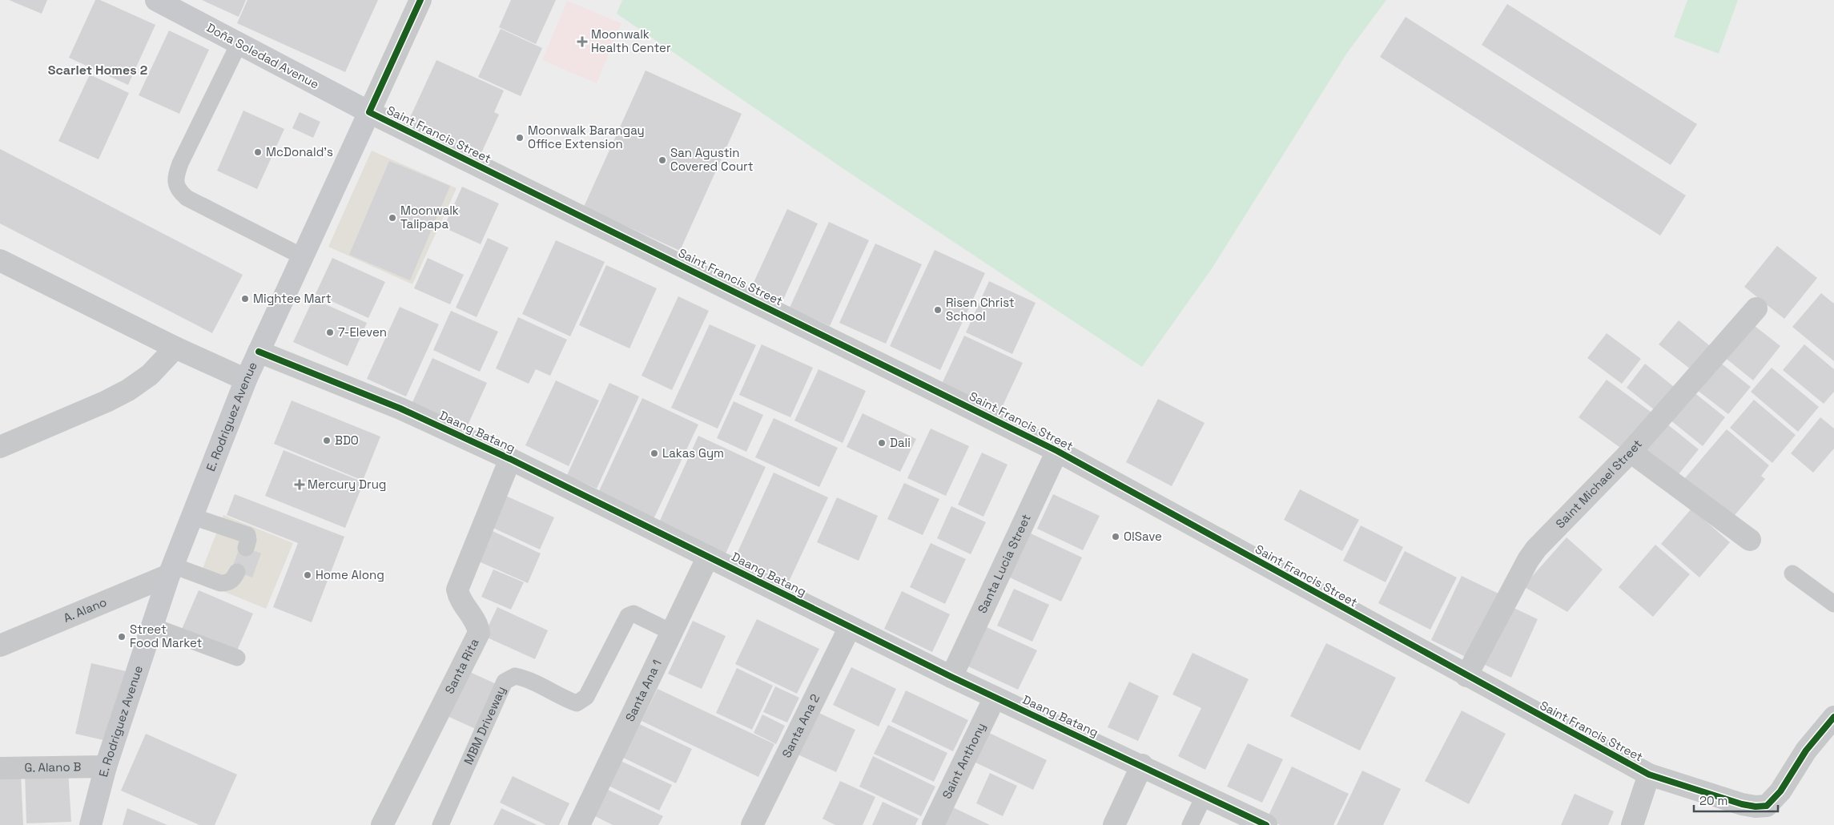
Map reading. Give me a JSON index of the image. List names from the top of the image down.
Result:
{
  "streets": {
    "main road": ["Doña Soledad Avenue", "E. Rodriguez Avenue"],
    "street": [
      "Saint Francis Street",
      "Daang Batang",
      "Saint Michael Street",
      "Santa Lucia Street",
      "A. Alano",
      "Santa Rita",
      "Santa Ana 1",
      "Santa Ana 2",
      "Saint Anthony",
      "G. Alano B"
    ],
    "lane": ["MBM Driveway"]
  },
  "crossings": [
    ["Doña Soledad Avenue", "Saint Francis Street"],
    ["Doña Soledad Avenue", "E. Rodriguez Avenue"],
    ["Saint Francis Street", "E. Rodriguez Avenue"],
    ["Saint Francis Street", "Saint Michael Street"],
    ["Saint Francis Street", "Santa Lucia Street"],
    ["E. Rodriguez Avenue", "Daang Batang"],
    ["E. Rodriguez Avenue", "A. Alano"],
    ["E. Rodriguez Avenue", "G. Alano B"],
    ["Daang Batang", "Santa Lucia Street"],
    ["Daang Batang", "Santa Rita"],
    ["Daang Batang", "Santa Ana 1"],
    ["Daang Batang", "Santa Ana 2"],
    ["Daang Batang", "Saint Anthony"],
    ["Santa Ana 1", "MBM Driveway"]
  ],
  "districts": ["Scarlet Homes 2"],
  "places": {
    "health": ["Moonwalk Health Center", "Mercury Drug"],
    "other": [
      "Moonwalk Barangay Office Extension",
      "McDonald's",
      "San Agustin Covered Court",
      "Moonwalk Talipapa",
      "Mightee Mart",
      "Risen Christ School",
      "7-Eleven",
      "BDO",
      "Dali",
      "Lakas Gym",
      "O!Save",
      "Home Along",
      "Street Food Market"
    ]
  },
  "scale_bar": "20 m"
}
